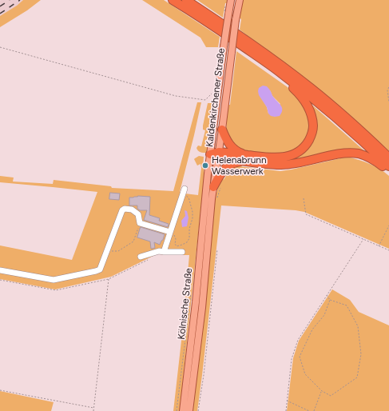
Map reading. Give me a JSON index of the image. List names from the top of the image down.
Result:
{
  "streets": {
    "main road": ["Kaldenkirchener Straße", "Kölnische Straße"]
  },
  "crossings": [
    ["Kaldenkirchener Straße", "Kölnische Straße"]
  ],
  "places": ["Helenabrunn Wasserwerk"]
}
